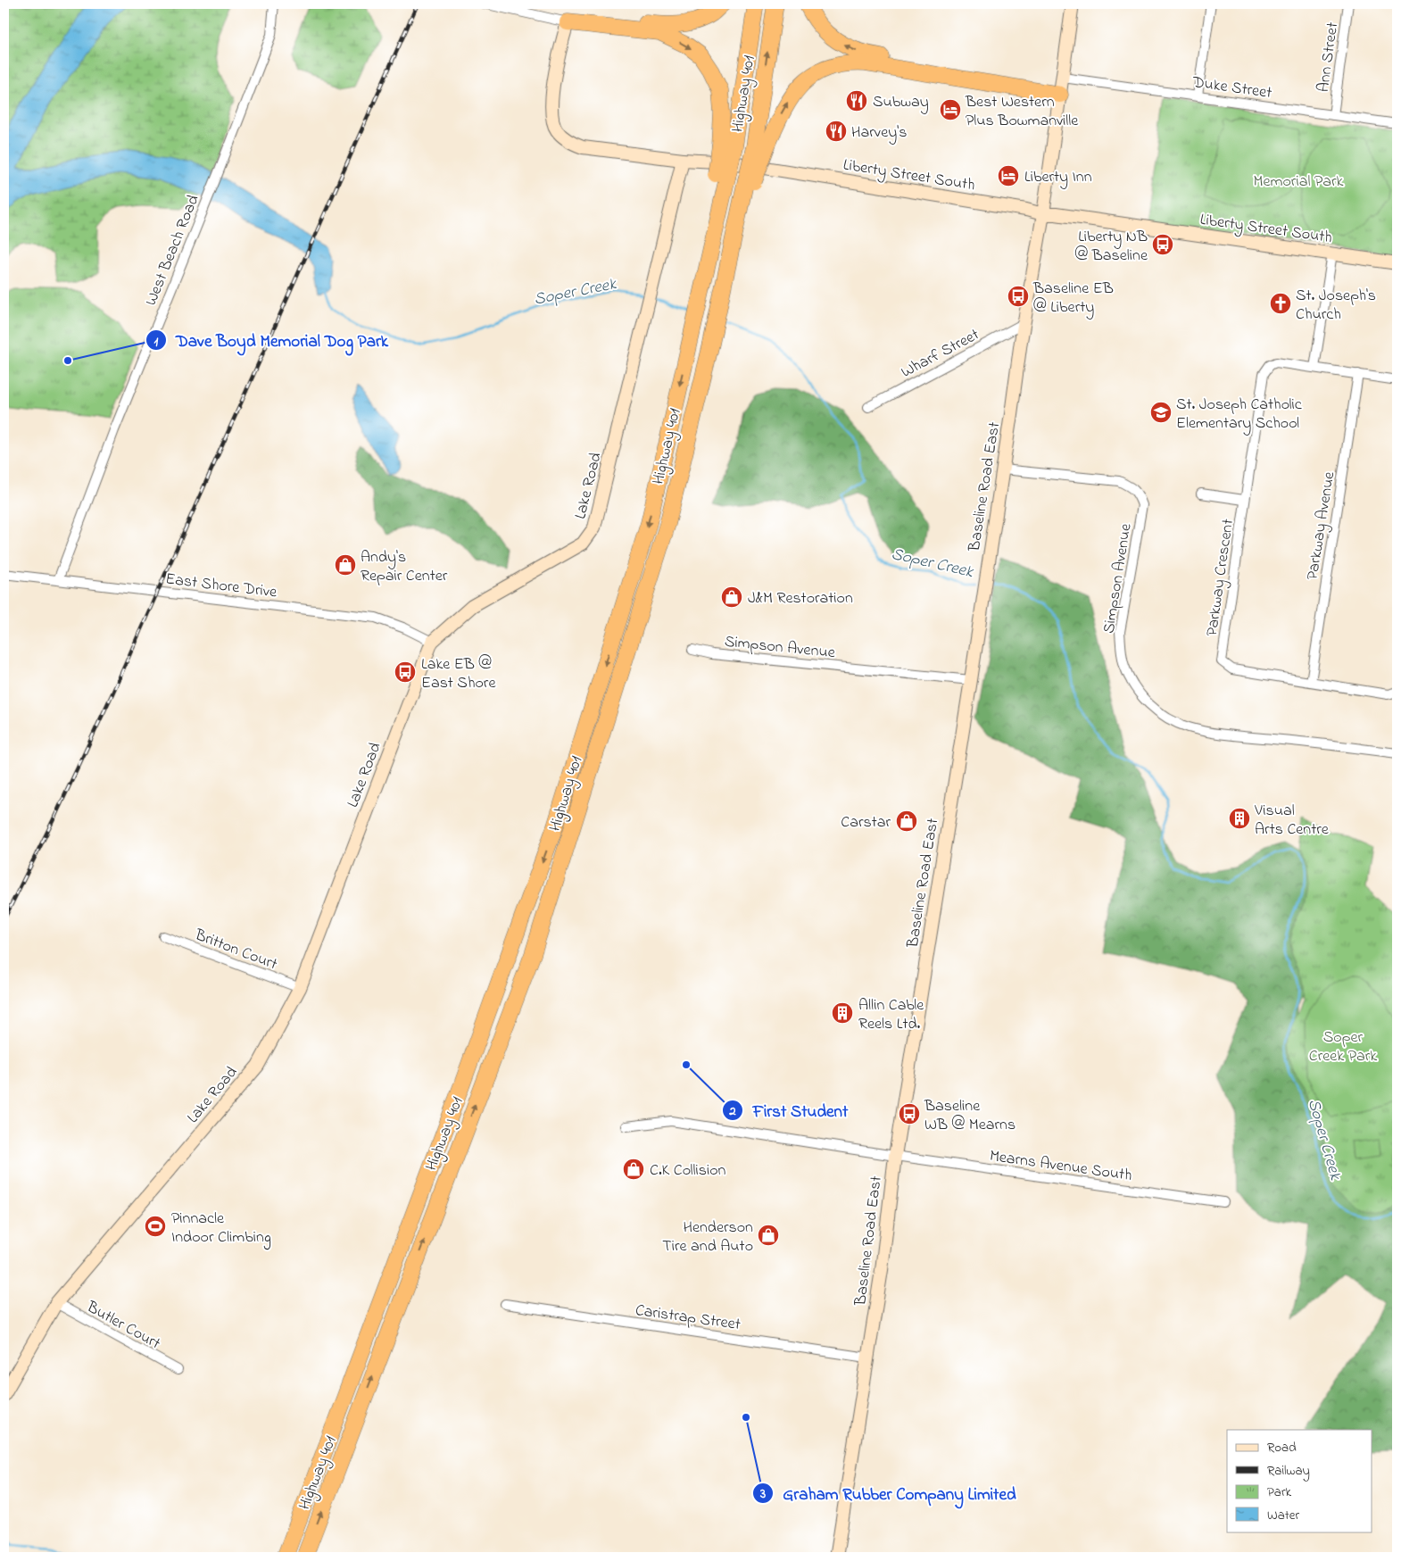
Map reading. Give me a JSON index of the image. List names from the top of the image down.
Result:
{
  "streets": {
    "highway": ["Highway 401"],
    "street": [
      "Ann Street",
      "Duke Street",
      "Liberty Street South",
      "West Beach Road",
      "Wharf Street",
      "Lake Road",
      "Baseline Road East",
      "Parkway Avenue",
      "Parkway Crescent",
      "Simpson Avenue",
      "East Shore Drive",
      "Britton Court",
      "Mearns Avenue South",
      "Caristrap Street",
      "Butler Court"
    ]
  },
  "crossings": [
    ["Ann Street", "Duke Street"],
    ["Duke Street", "Baseline Road East"],
    ["Liberty Street South", "Lake Road"],
    ["Liberty Street South", "Baseline Road East"],
    ["West Beach Road", "East Shore Drive"],
    ["Wharf Street", "Baseline Road East"],
    ["Lake Road", "East Shore Drive"],
    ["Lake Road", "Britton Court"],
    ["Lake Road", "Butler Court"],
    ["Baseline Road East", "Simpson Avenue"],
    ["Baseline Road East", "Mearns Avenue South"],
    ["Baseline Road East", "Caristrap Street"],
    ["Parkway Avenue", "Parkway Crescent"]
  ],
  "water": ["Soper Creek"],
  "parks": ["Memorial Park", "Soper Creek Park"],
  "places": {
    "restaurant": ["Subway", "Harvey's"],
    "hotel": ["Best Western Plus Bowmanville", "Liberty Inn"],
    "bus stop": [
      "Liberty NB @ Baseline",
      "Baseline EB @ Liberty",
      "Lake EB @ East Shore",
      "Baseline WB @ Mearns"
    ],
    "church": ["St. Joseph's Church"],
    "other": ["Dave Boyd Memorial Dog Park", "First Student", "Graham Rubber Company Limited"],
    "school or university": ["St. Joseph Catholic Elementary School"],
    "shop": [
      "Andy's Repair Center",
      "J&M Restoration",
      "Carstar",
      "C.K Collision",
      "Henderson Tire and Auto"
    ],
    "building": ["Visual Arts Centre", "Allin Cable Reels Ltd."],
    "sports": ["Pinnacle Indoor Climbing"]
  },
  "legend": [
    "Road",
    "Railway",
    "Park",
    "Water"
  ]
}
